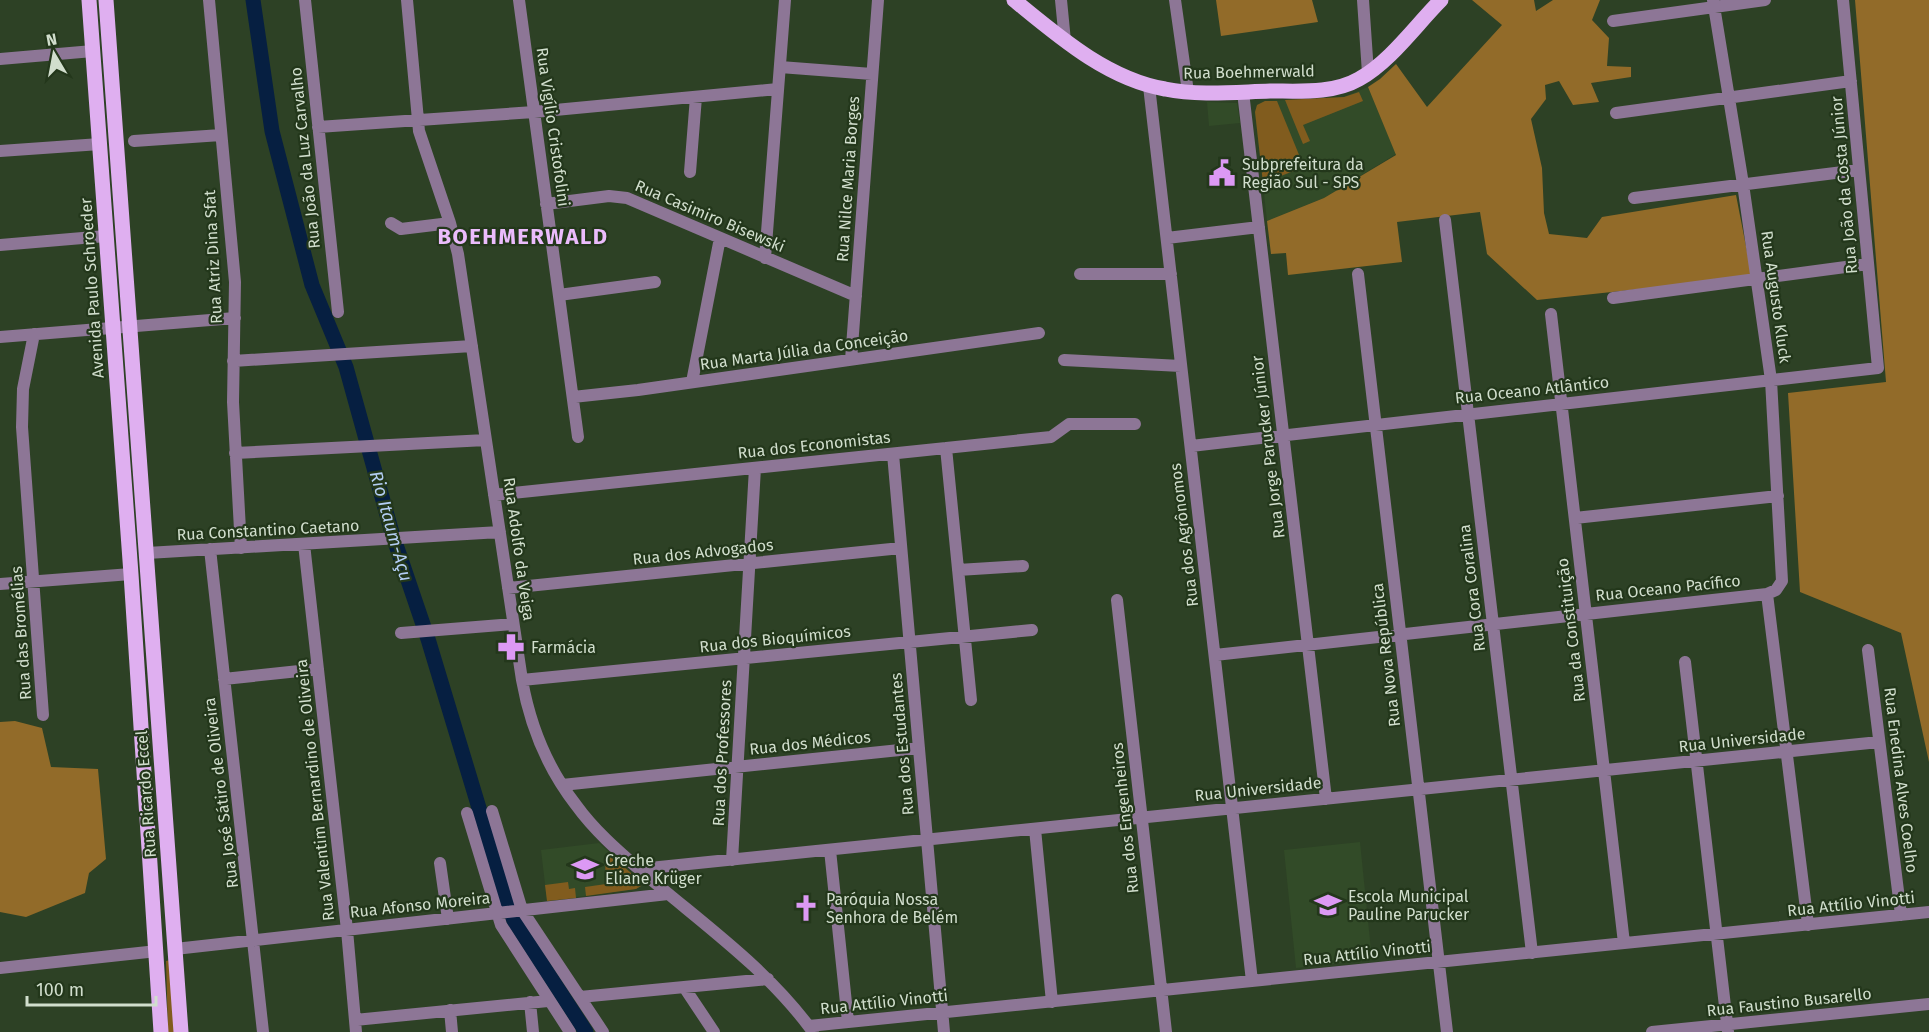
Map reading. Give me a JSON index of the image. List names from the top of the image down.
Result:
{
  "streets": {
    "main road": ["Rua Boehmerwald", "Avenida Paulo Schroeder", "Rua Ricardo Eccel"],
    "street": [
      "Rua Vigílio Cristofolini",
      "Rua João da Luz Carvalho",
      "Rua Nilce Maria Borges",
      "Rua João da Costa Júnior",
      "Rua Casimiro Bisewski",
      "Rua Atriz Dina Sfat",
      "Rua Augusto Kluck",
      "Rua Marta Júlia da Conceição",
      "Rua Oceano Atlântico",
      "Rua dos Economistas",
      "Rua Jorge Parucker Júnior",
      "Rua Constantino Caetano",
      "Rua dos Agrônomos",
      "Rua Adolfo da Veiga",
      "Rua dos Advogados",
      "Rua Cora Coralina",
      "Rua Oceano Pacífico",
      "Rua da Constituição",
      "Rua das Bromélias",
      "Rua dos Bioquímicos",
      "Rua Nova República",
      "Rua Universidade",
      "Rua dos Médicos",
      "Rua dos Estudantes",
      "Rua dos Professores",
      "Rua Enedina Alves Coelho",
      "Rua Valentim Bernardino de Oliveira",
      "Rua José Sátiro de Oliveira",
      "Rua dos Engenheiros",
      "Rua Attílio Vinotti",
      "Rua Afonso Moreira",
      "Rua Faustino Busarello"
    ]
  },
  "crossings": [
    ["Rua Boehmerwald", "Rua Jorge Parucker Júnior"],
    ["Rua Boehmerwald", "Rua dos Agrônomos"],
    ["Rua Vigílio Cristofolini", "Rua Casimiro Bisewski"],
    ["Rua Vigílio Cristofolini", "Rua Marta Júlia da Conceição"],
    ["Rua Nilce Maria Borges", "Rua Casimiro Bisewski"],
    ["Rua Nilce Maria Borges", "Rua Marta Júlia da Conceição"],
    ["Rua João da Costa Júnior", "Rua Oceano Atlântico"],
    ["Rua Atriz Dina Sfat", "Rua Constantino Caetano"],
    ["Avenida Paulo Schroeder", "Rua Ricardo Eccel"],
    ["Rua Augusto Kluck", "Rua Oceano Atlântico"],
    ["Rua Augusto Kluck", "Rua Oceano Pacífico"],
    ["Rua Oceano Atlântico", "Rua Jorge Parucker Júnior"],
    ["Rua Oceano Atlântico", "Rua dos Agrônomos"],
    ["Rua Oceano Atlântico", "Rua Cora Coralina"],
    ["Rua Oceano Atlântico", "Rua da Constituição"],
    ["Rua Oceano Atlântico", "Rua Nova República"],
    ["Rua dos Economistas", "Rua Adolfo da Veiga"],
    ["Rua dos Economistas", "Rua dos Estudantes"],
    ["Rua dos Economistas", "Rua dos Professores"],
    ["Rua Jorge Parucker Júnior", "Rua Oceano Pacífico"],
    ["Rua Jorge Parucker Júnior", "Rua Universidade"],
    ["Rua Constantino Caetano", "Rua Adolfo da Veiga"],
    ["Rua Constantino Caetano", "Rua Valentim Bernardino de Oliveira"],
    ["Rua Constantino Caetano", "Rua José Sátiro de Oliveira"],
    ["Rua Constantino Caetano", "Rua Ricardo Eccel"],
    ["Rua dos Agrônomos", "Rua Oceano Pacífico"],
    ["Rua dos Agrônomos", "Rua Universidade"],
    ["Rua dos Agrônomos", "Rua Attílio Vinotti"],
    ["Rua Adolfo da Veiga", "Rua dos Advogados"],
    ["Rua Adolfo da Veiga", "Rua dos Bioquímicos"],
    ["Rua Adolfo da Veiga", "Rua Universidade"],
    ["Rua Adolfo da Veiga", "Rua dos Médicos"],
    ["Rua Adolfo da Veiga", "Rua Attílio Vinotti"],
    ["Rua Adolfo da Veiga", "Rua Afonso Moreira"],
    ["Rua dos Advogados", "Rua dos Estudantes"],
    ["Rua dos Advogados", "Rua dos Professores"],
    ["Rua Cora Coralina", "Rua Oceano Pacífico"],
    ["Rua Cora Coralina", "Rua Universidade"],
    ["Rua Cora Coralina", "Rua Attílio Vinotti"],
    ["Rua Oceano Pacífico", "Rua da Constituição"],
    ["Rua Oceano Pacífico", "Rua Nova República"],
    ["Rua da Constituição", "Rua Universidade"],
    ["Rua da Constituição", "Rua Attílio Vinotti"],
    ["Rua dos Bioquímicos", "Rua dos Estudantes"],
    ["Rua dos Bioquímicos", "Rua dos Professores"],
    ["Rua Nova República", "Rua Universidade"],
    ["Rua Nova República", "Rua Attílio Vinotti"],
    ["Rua Universidade", "Rua dos Estudantes"],
    ["Rua Universidade", "Rua dos Professores"],
    ["Rua Universidade", "Rua Enedina Alves Coelho"],
    ["Rua Universidade", "Rua dos Engenheiros"],
    ["Rua dos Médicos", "Rua dos Estudantes"],
    ["Rua dos Médicos", "Rua dos Professores"],
    ["Rua dos Estudantes", "Rua Attílio Vinotti"],
    ["Rua Enedina Alves Coelho", "Rua Attílio Vinotti"],
    ["Rua Valentim Bernardino de Oliveira", "Rua Afonso Moreira"],
    ["Rua José Sátiro de Oliveira", "Rua Afonso Moreira"],
    ["Rua Ricardo Eccel", "Rua Afonso Moreira"],
    ["Rua dos Engenheiros", "Rua Attílio Vinotti"]
  ],
  "districts": ["BOEHMERWALD"],
  "water": ["Rio Itaum-Açu"],
  "places": {
    "public building": ["Subprefeitura da Região Sul - SPS"],
    "pharmacy": ["Farmácia"],
    "school or university": ["Creche Eliane Krüger", "Escola Municipal Pauline Parucker"],
    "church": ["Paróquia Nossa Senhora de Belém"]
  },
  "scale_bar": "100 m",
  "north": "top"
}
